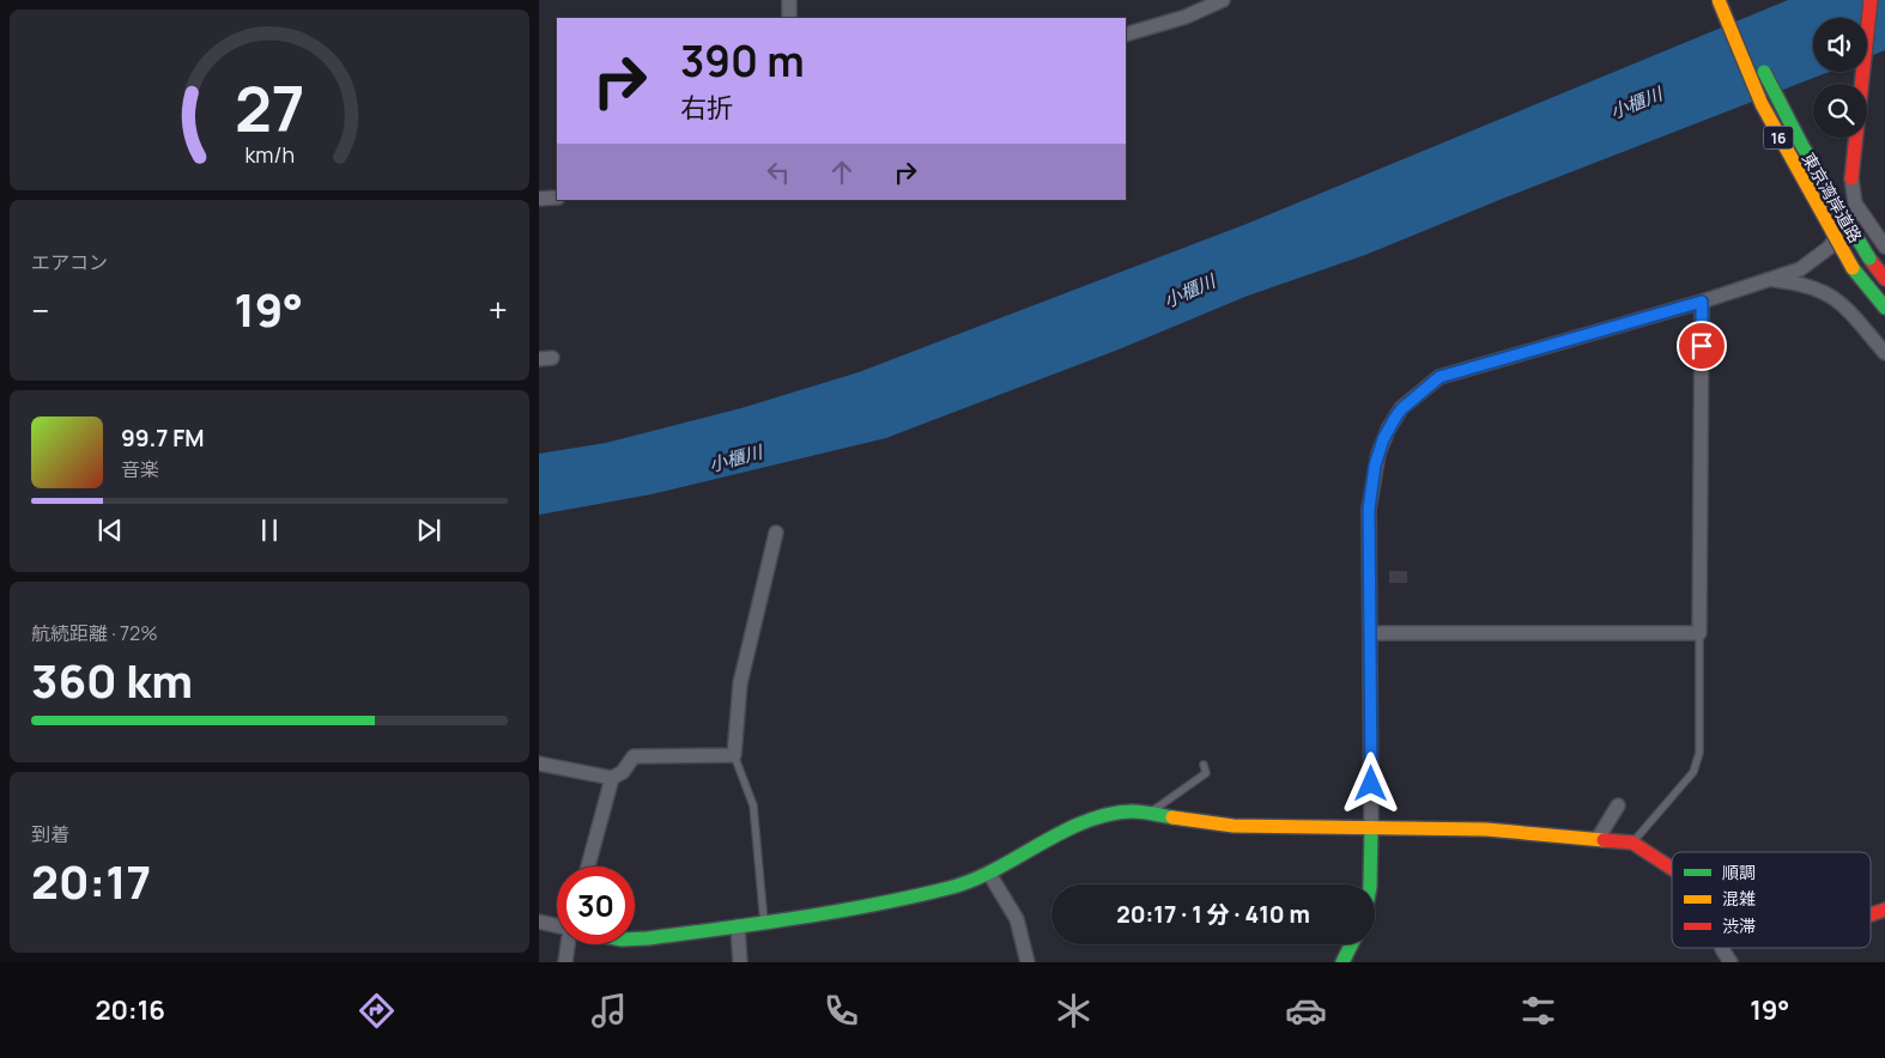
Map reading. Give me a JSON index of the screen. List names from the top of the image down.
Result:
{
  "streets": {
    "main road": ["16", "東京湾岸道路"]
  },
  "water": ["小櫃川"],
  "legend": ["順調", "混雑", "渋滞"],
  "page": {
    "turn": ["390 m", "右折"],
    "tile": [
      "エアコン",
      ["航続距離 · 72%", "360 km"],
      ["到着", "20:17"]
    ],
    "heat": ["−", "19°", "+"],
    "song": ["99.7 FM", "音楽"],
    "limit": "30",
    "trip": "20:17 · 1 分 · 410 m",
    "tabs": ["20:16", "19°"],
    "gauge": ["27", "km/h"]
  }
}
